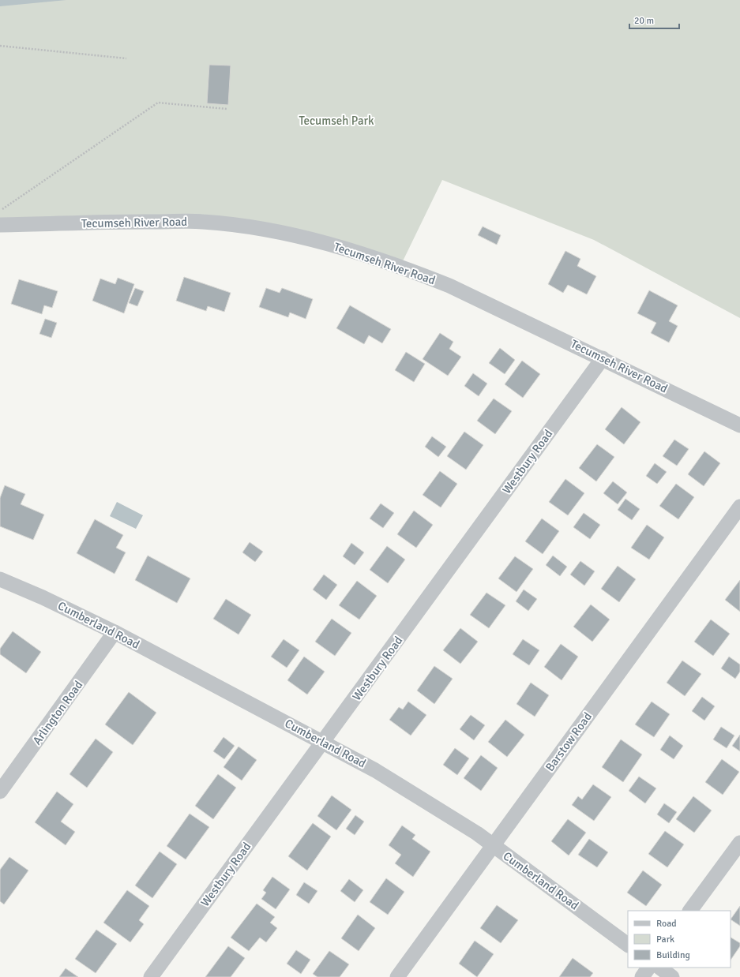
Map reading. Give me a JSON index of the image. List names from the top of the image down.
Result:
{
  "streets": {
    "street": [
      "Tecumseh River Road",
      "Westbury Road",
      "Cumberland Road",
      "Arlington Road",
      "Barstow Road"
    ]
  },
  "crossings": [
    ["Tecumseh River Road", "Westbury Road"],
    ["Westbury Road", "Cumberland Road"],
    ["Cumberland Road", "Arlington Road"],
    ["Cumberland Road", "Barstow Road"]
  ],
  "parks": ["Tecumseh Park"],
  "legend": ["Road", "Park", "Building"],
  "scale_bar": "20 m"
}
